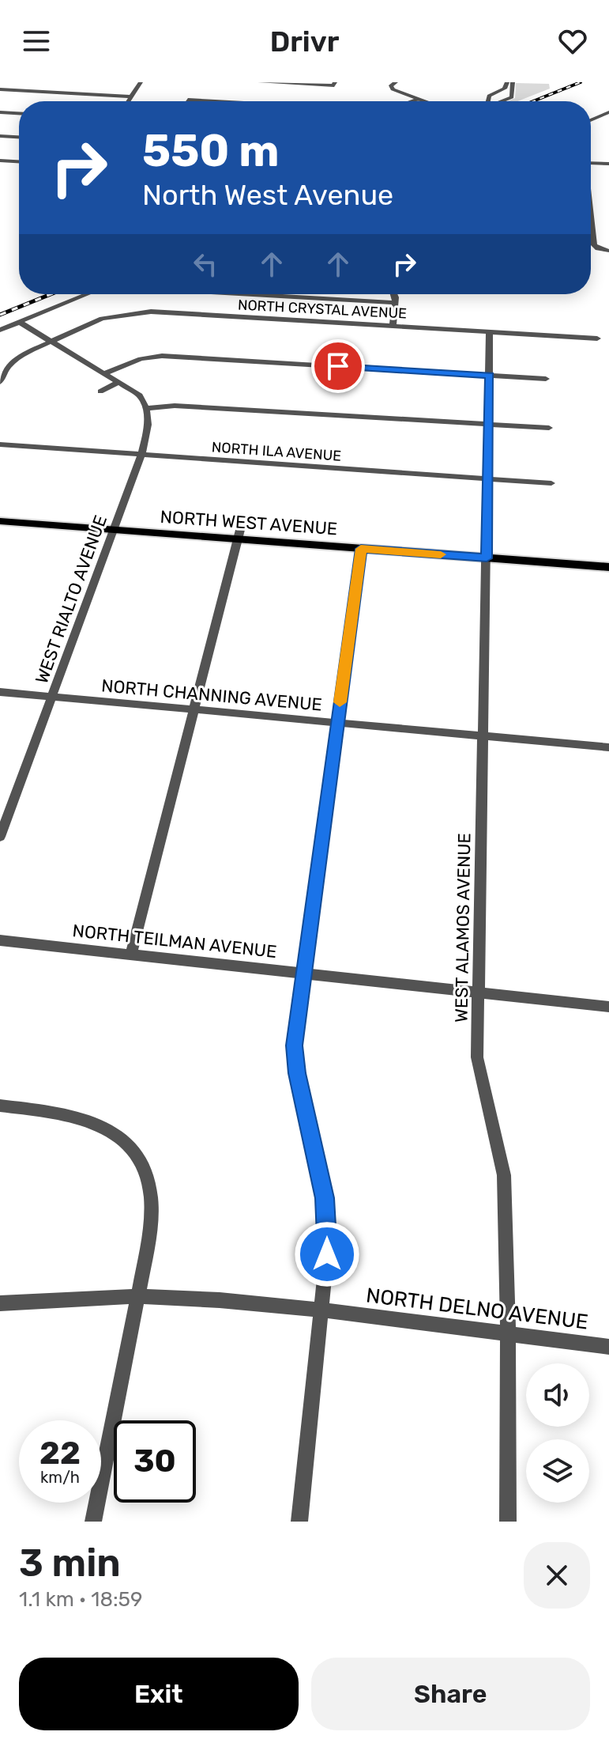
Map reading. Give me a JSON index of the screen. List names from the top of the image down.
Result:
{
  "streets": {
    "main road": ["NORTH WEST AVENUE"],
    "street": [
      "NORTH CRYSTAL AVENUE",
      "NORTH ILA AVENUE",
      "WEST RIALTO AVENUE",
      "NORTH CHANNING AVENUE",
      "WEST ALAMOS AVENUE",
      "NORTH TEILMAN AVENUE",
      "NORTH DELNO AVENUE"
    ]
  },
  "crossings": [
    ["NORTH CRYSTAL AVENUE", "WEST ALAMOS AVENUE"],
    ["NORTH ILA AVENUE", "WEST RIALTO AVENUE"],
    ["NORTH ILA AVENUE", "WEST ALAMOS AVENUE"],
    ["NORTH WEST AVENUE", "WEST RIALTO AVENUE"],
    ["NORTH WEST AVENUE", "WEST ALAMOS AVENUE"],
    ["WEST RIALTO AVENUE", "NORTH CHANNING AVENUE"],
    ["NORTH CHANNING AVENUE", "WEST ALAMOS AVENUE"],
    ["WEST ALAMOS AVENUE", "NORTH TEILMAN AVENUE"],
    ["WEST ALAMOS AVENUE", "NORTH DELNO AVENUE"]
  ],
  "page": {
    "header": "Drivr",
    "turn": ["550 m", "North West Avenue"],
    "speed": "22 km/h",
    "limit": "30",
    "heading": ["3 min", "1.1 km · 18:59"],
    "buttons": ["Exit", "Share"]
  }
}
